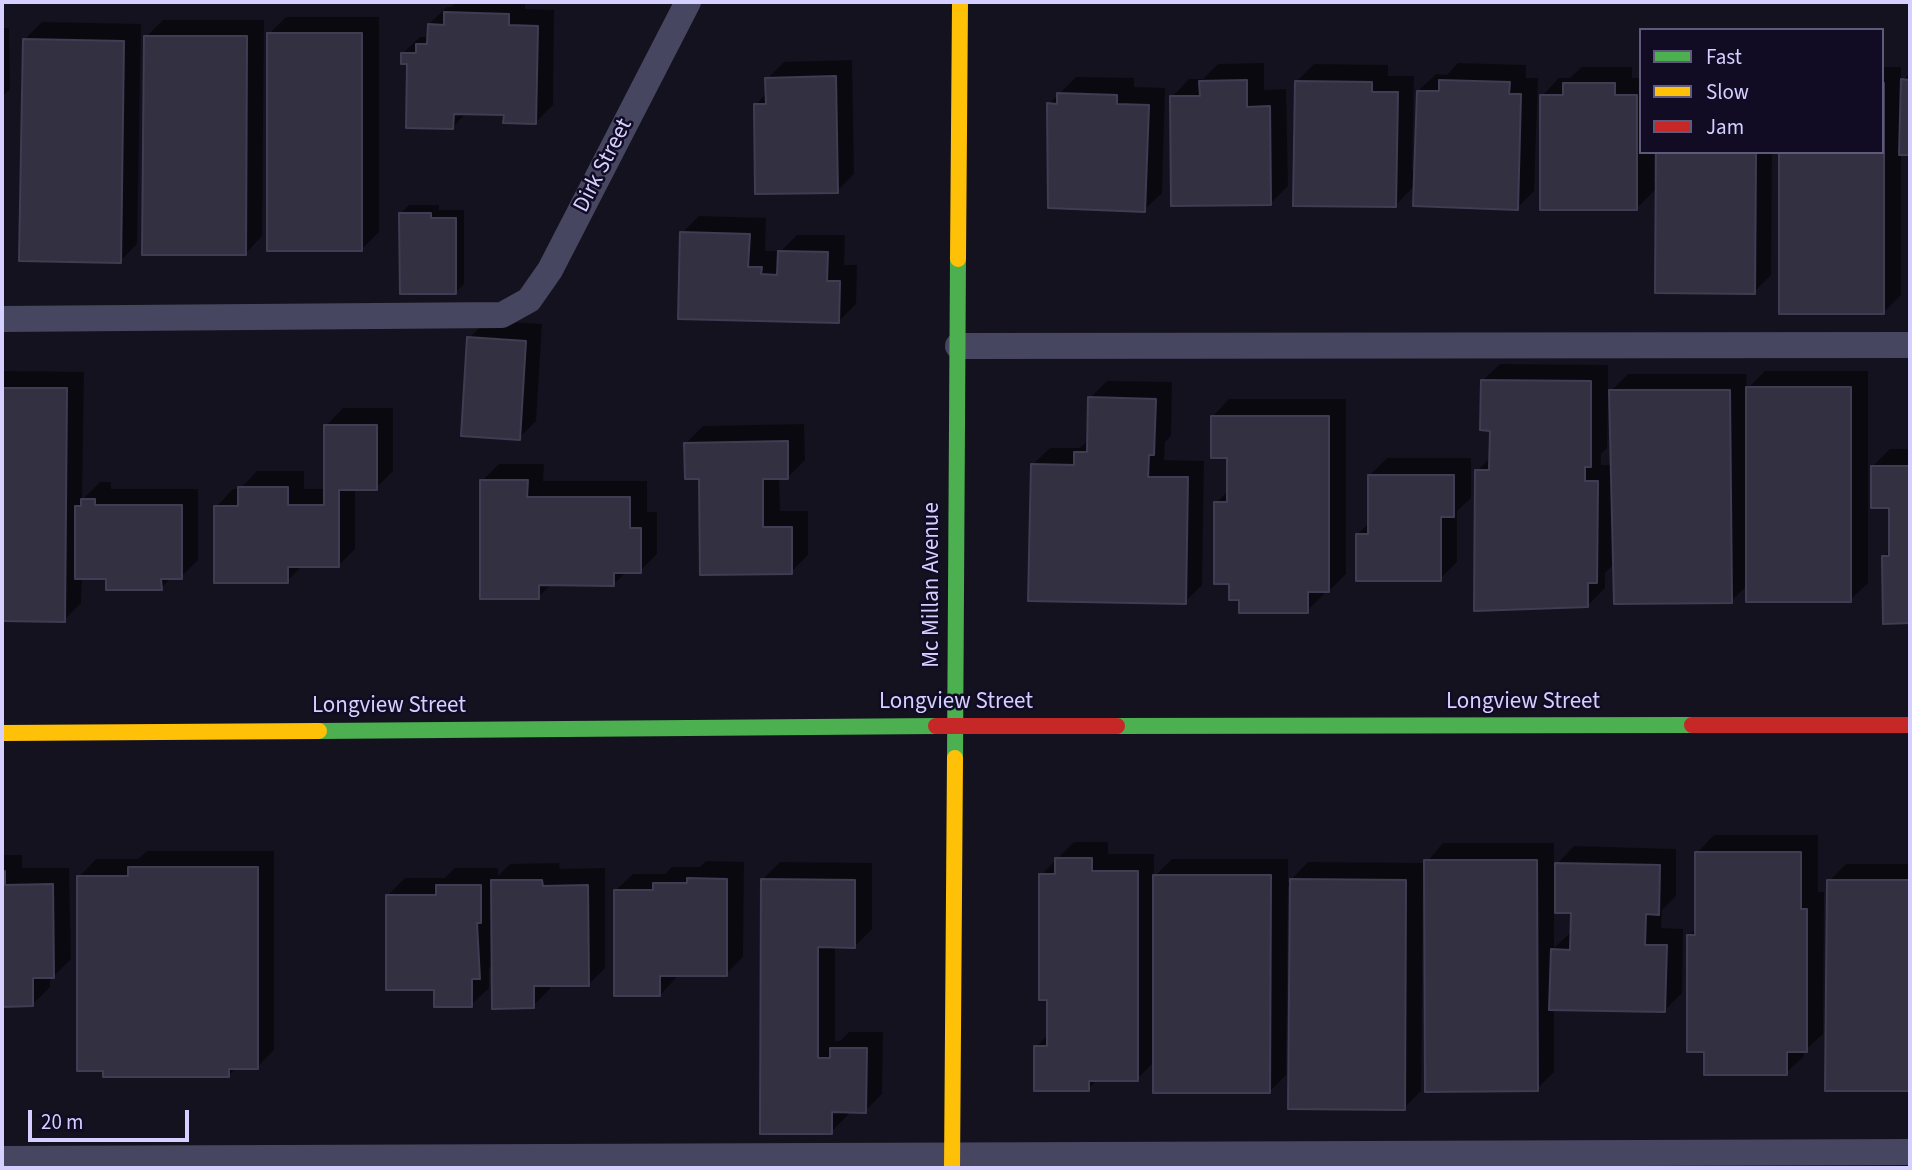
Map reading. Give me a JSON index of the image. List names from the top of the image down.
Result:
{
  "streets": {
    "street": ["Mc Millan Avenue", "Longview Street"],
    "lane": ["Dirk Street"]
  },
  "crossings": [
    ["Mc Millan Avenue", "Longview Street"]
  ],
  "legend": ["Fast", "Slow", "Jam"],
  "scale_bar": "20 m"
}
